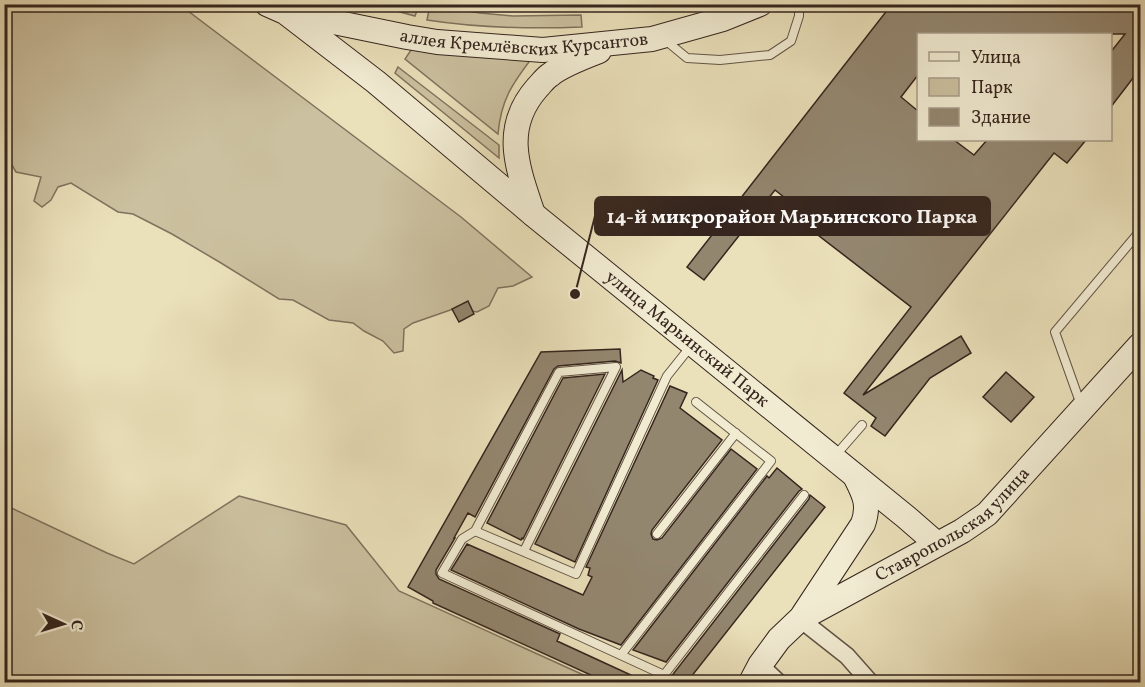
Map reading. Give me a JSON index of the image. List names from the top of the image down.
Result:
{
  "streets": {
    "street": ["аллея Кремлёвских Курсантов", "улица Марьинский Парк", "Ставропольская улица"]
  },
  "crossings": [
    ["аллея Кремлёвских Курсантов", "улица Марьинский Парк"],
    ["улица Марьинский Парк", "Ставропольская улица"]
  ],
  "places": ["14-й микрорайон Марьинского Парка"],
  "legend": ["Улица", "Парк", "Здание"],
  "north": "right"
}
